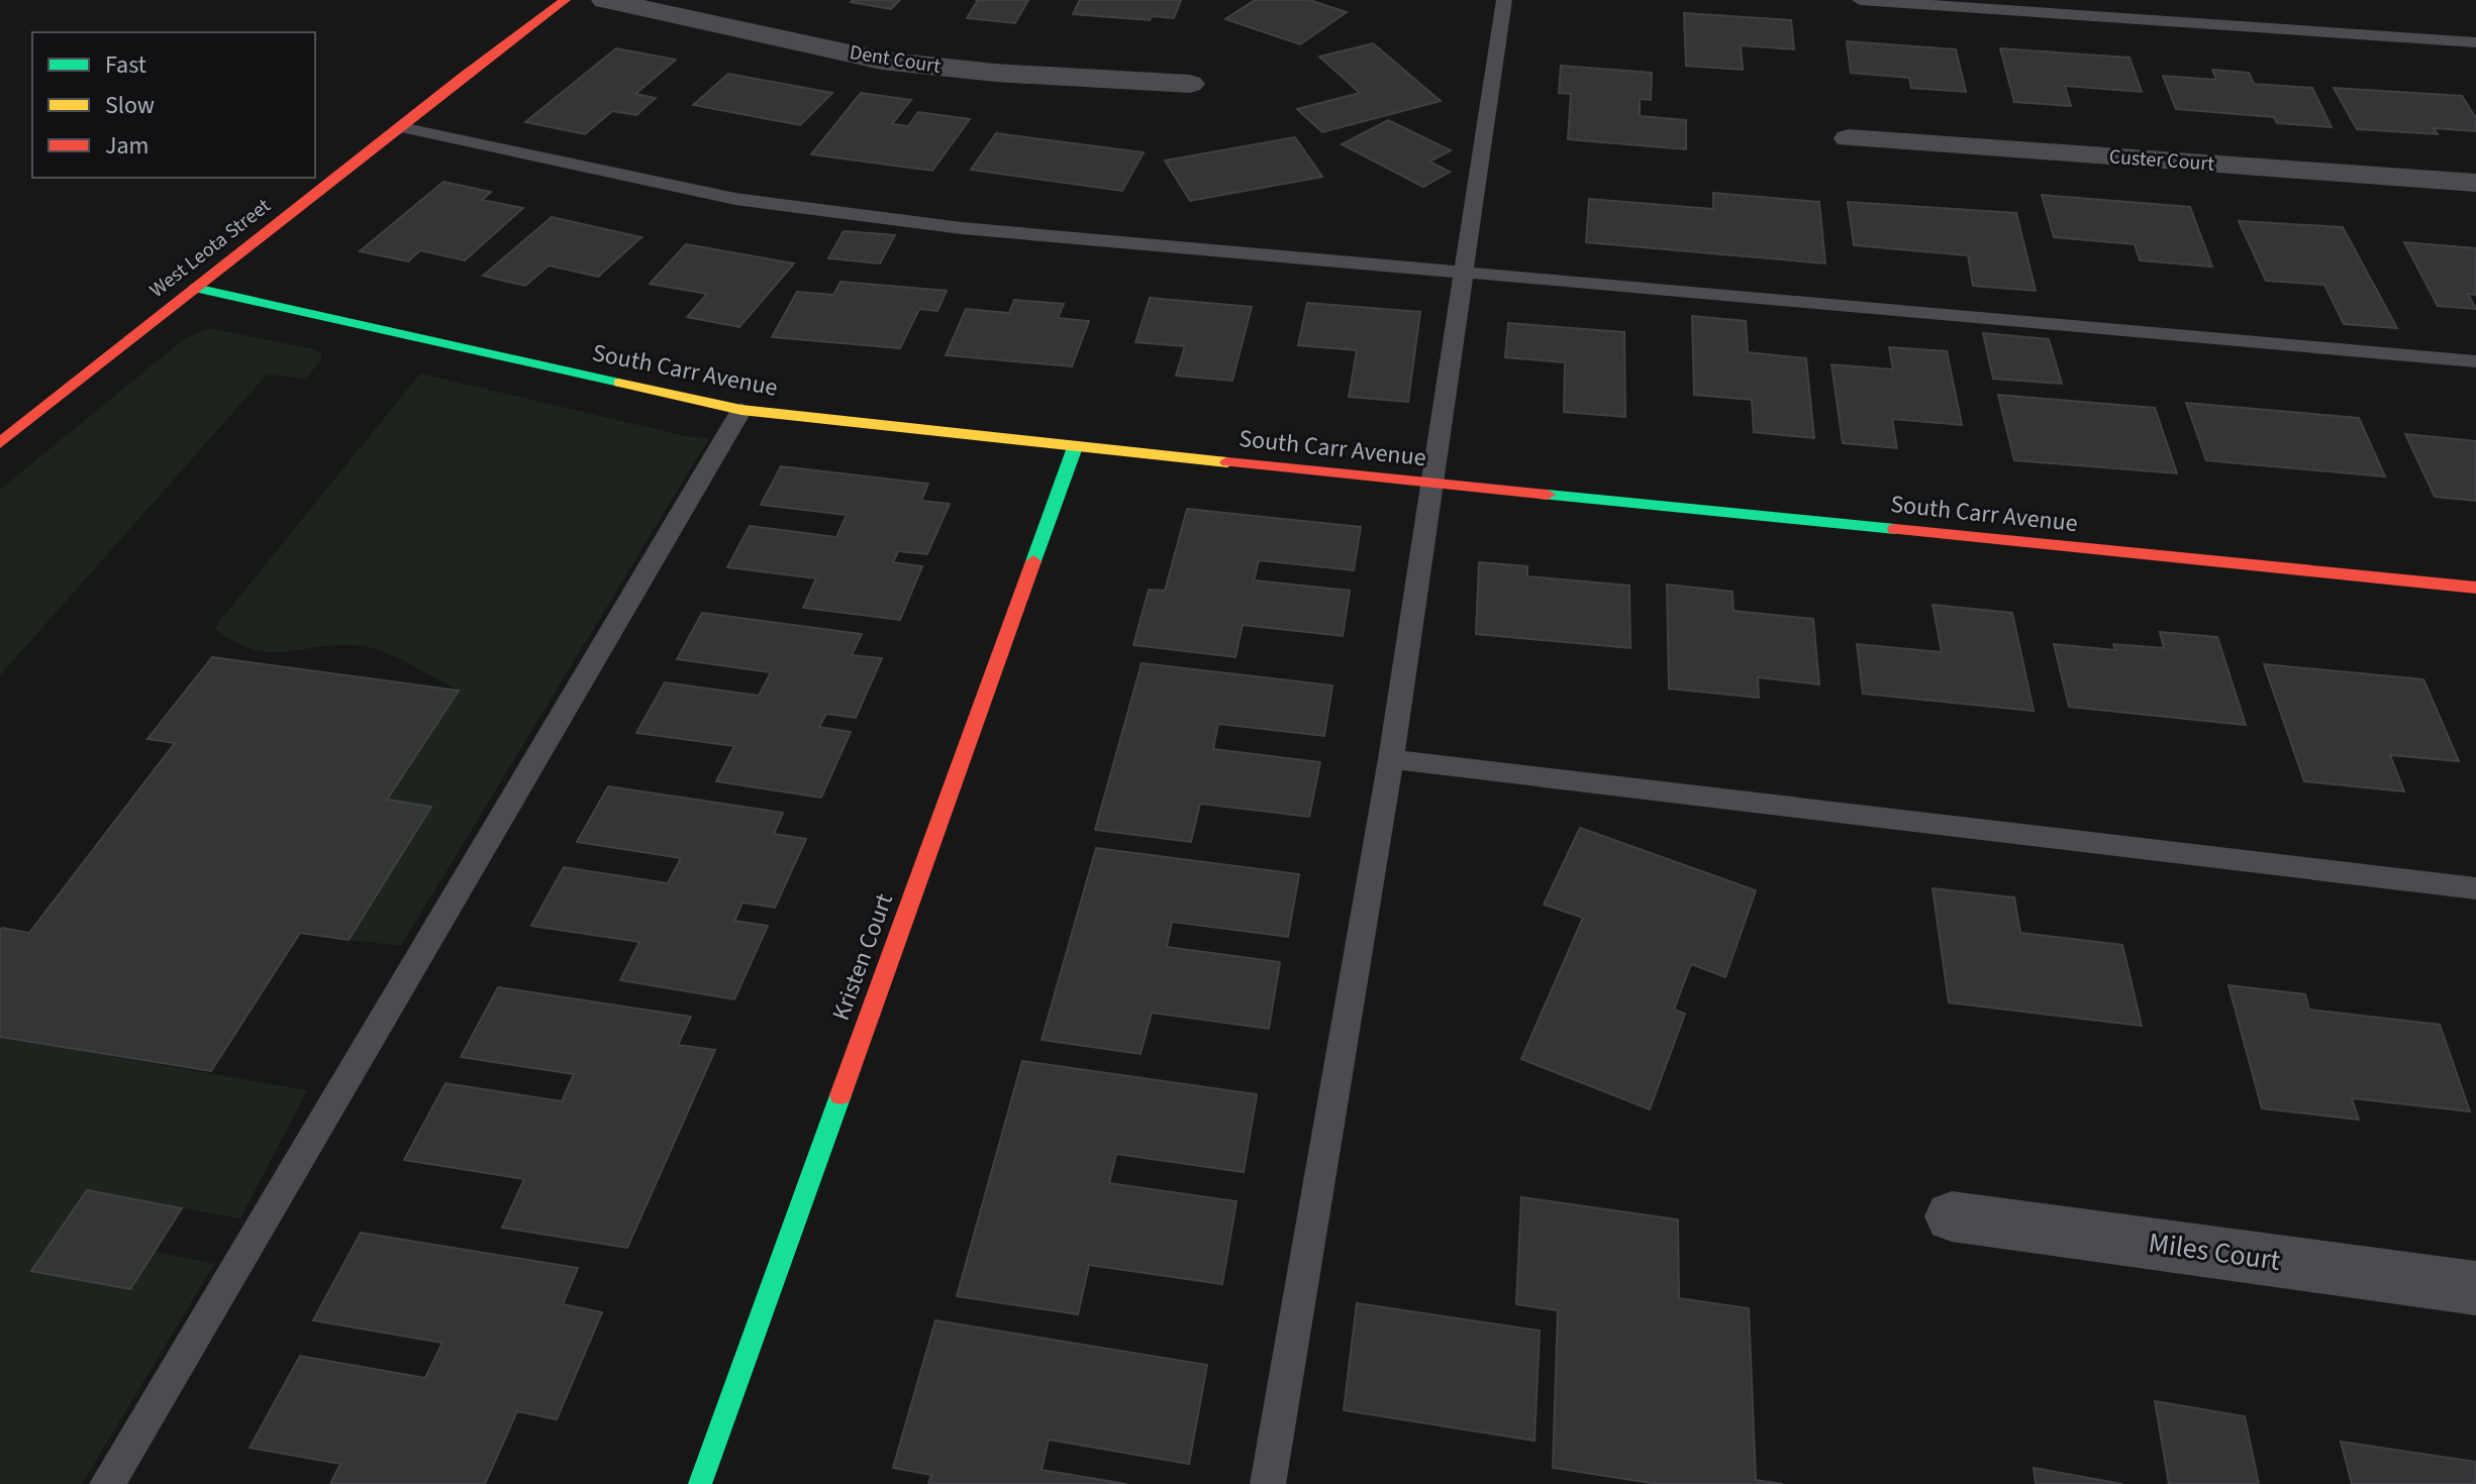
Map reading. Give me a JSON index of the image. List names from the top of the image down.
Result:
{
  "streets": {
    "street": [
      "Dent Court",
      "Custer Court",
      "West Leota Street",
      "South Carr Avenue",
      "Kristen Court",
      "Miles Court"
    ]
  },
  "crossings": [
    ["West Leota Street", "South Carr Avenue"],
    ["South Carr Avenue", "Kristen Court"]
  ],
  "legend": ["Fast", "Slow", "Jam"]
}
